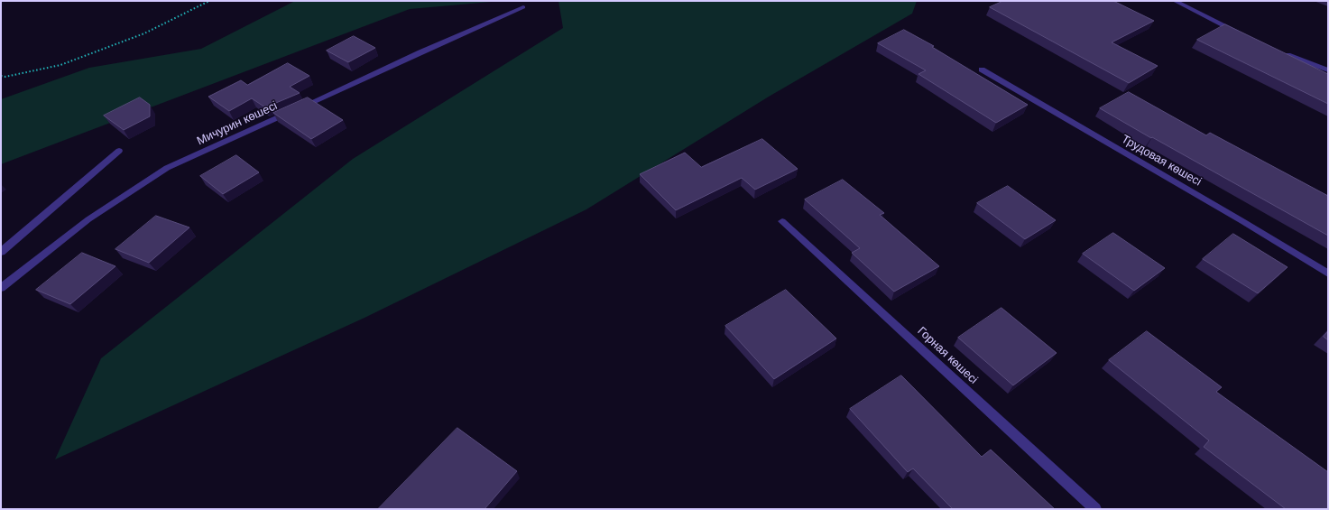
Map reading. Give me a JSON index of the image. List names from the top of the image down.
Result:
{
  "streets": {
    "street": ["Мичурин көшесі", "Трудовая көшесі", "Горная көшесі"]
  }
}
